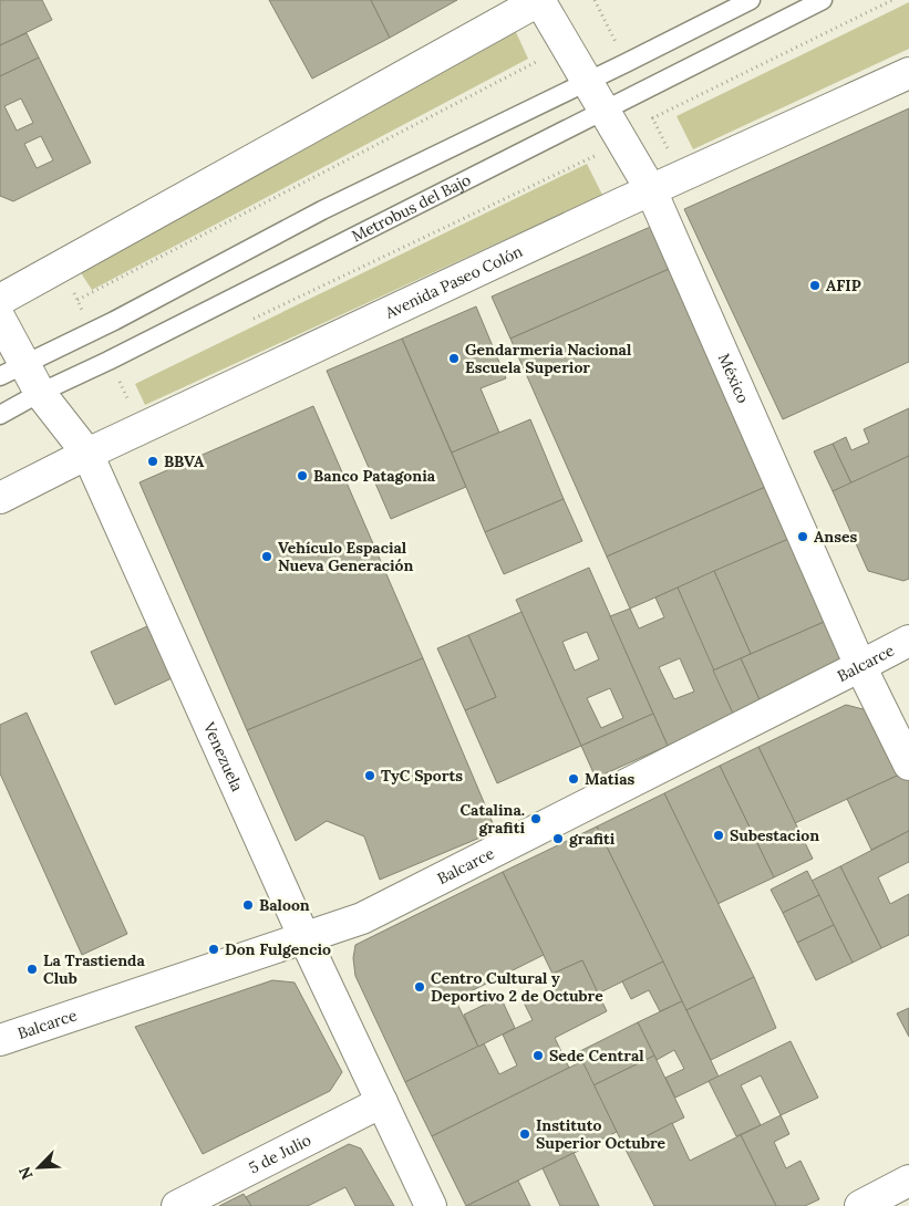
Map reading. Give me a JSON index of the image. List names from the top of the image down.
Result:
{
  "streets": {
    "street": [
      "Avenida Paseo Colón",
      "México",
      "Balcarce",
      "Venezuela",
      "5 de Julio"
    ],
    "lane": ["Metrobus del Bajo"]
  },
  "crossings": [
    ["Metrobus del Bajo", "México"],
    ["Metrobus del Bajo", "Venezuela"],
    ["Avenida Paseo Colón", "México"],
    ["Avenida Paseo Colón", "Venezuela"],
    ["México", "Balcarce"],
    ["Balcarce", "Venezuela"],
    ["Venezuela", "5 de Julio"]
  ],
  "places": [
    "AFIP",
    "Gendarmeria Nacional Escuela Superior",
    "BBVA",
    "Banco Patagonia",
    "Anses",
    "Vehículo Espacial Nueva Generación",
    "TyC Sports",
    "Matias",
    "Catalina. grafiti",
    "Subestacion",
    "grafiti",
    "Baloon",
    "Don Fulgencio",
    "La Trastienda Club",
    "Centro Cultural y Deportivo 2 de Octubre",
    "Sede Central",
    "Instituto Superior Octubre"
  ],
  "north": "bottom left"
}
